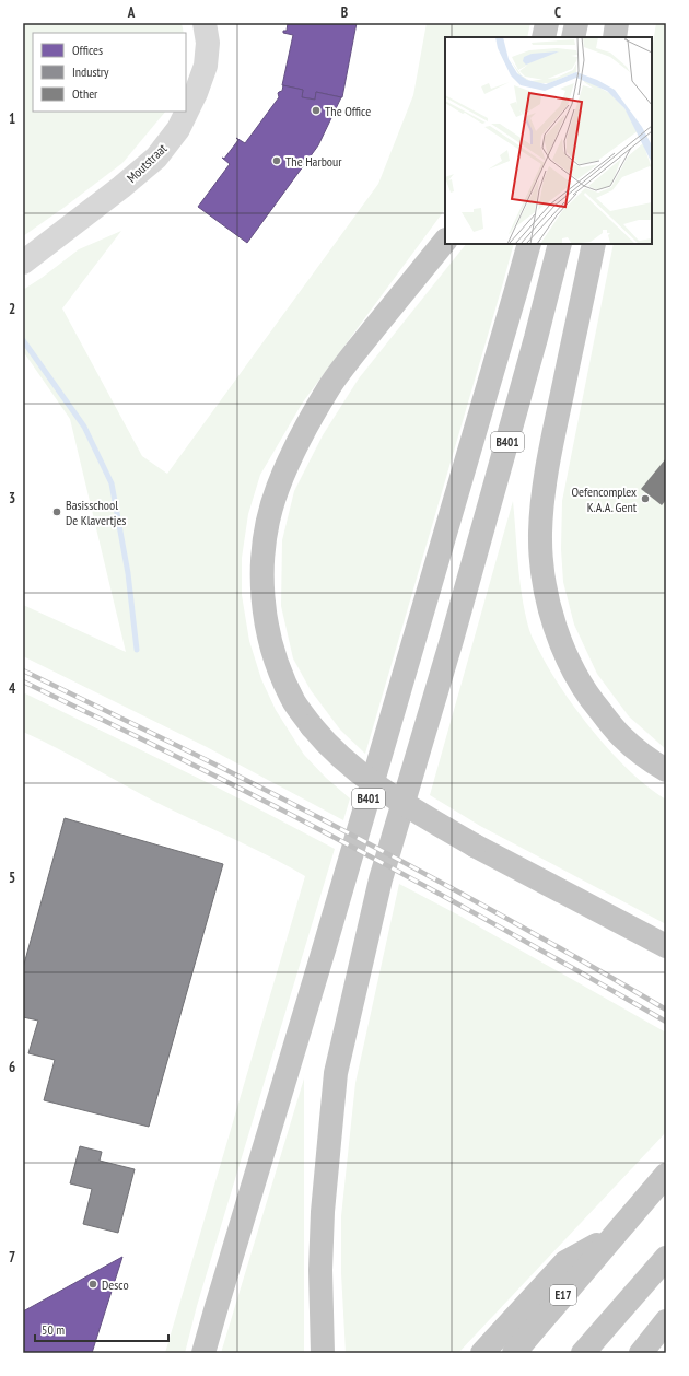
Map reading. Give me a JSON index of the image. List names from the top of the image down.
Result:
{
  "streets": {
    "highway": ["B401", "E17"],
    "street": ["Moutstraat"]
  },
  "places": [
    "The Office",
    "The Harbour",
    "Oefencomplex K.A.A. Gent",
    "Basisschool De Klavertjes",
    "Desco"
  ],
  "legend": ["Offices", "Industry", "Other"],
  "scale_bar": "50 m",
  "grid": {
    "columns": ["A", "B", "C"],
    "rows": [
      "1",
      "2",
      "3",
      "4",
      "5",
      "6",
      "7"
    ]
  }
}
